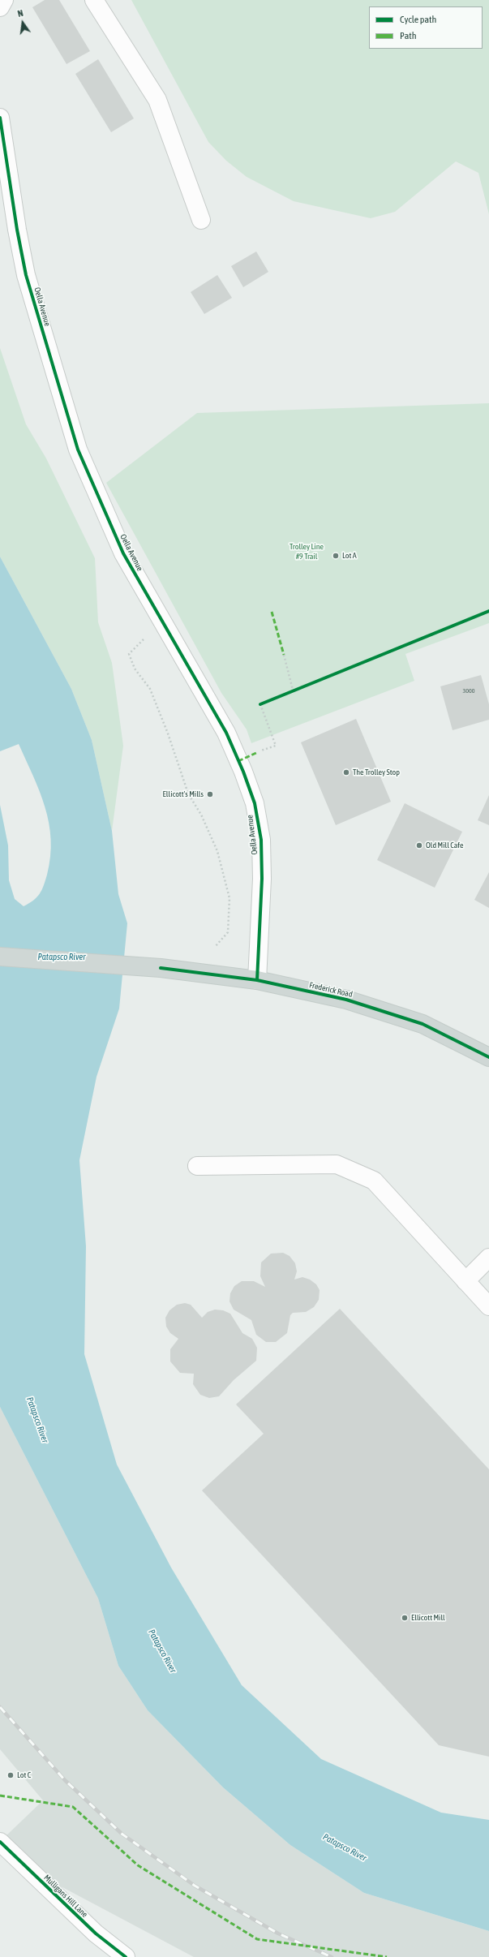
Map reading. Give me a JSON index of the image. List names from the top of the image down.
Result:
{
  "streets": {
    "main road": ["Frederick Road"],
    "street": ["Oella Avenue", "Mulligans Hill Lane"]
  },
  "crossings": [
    ["Oella Avenue", "Frederick Road"]
  ],
  "water": ["Patapsco River"],
  "parks": ["Trolley Line #9 Trail"],
  "places": [
    "Lot A",
    "The Trolley Stop",
    "Ellicott's Mills",
    "Old Mill Cafe",
    "Ellicott Mill",
    "Lot C"
  ],
  "house_numbers": ["3000"],
  "legend": ["Cycle path", "Path"],
  "north": "top"
}
